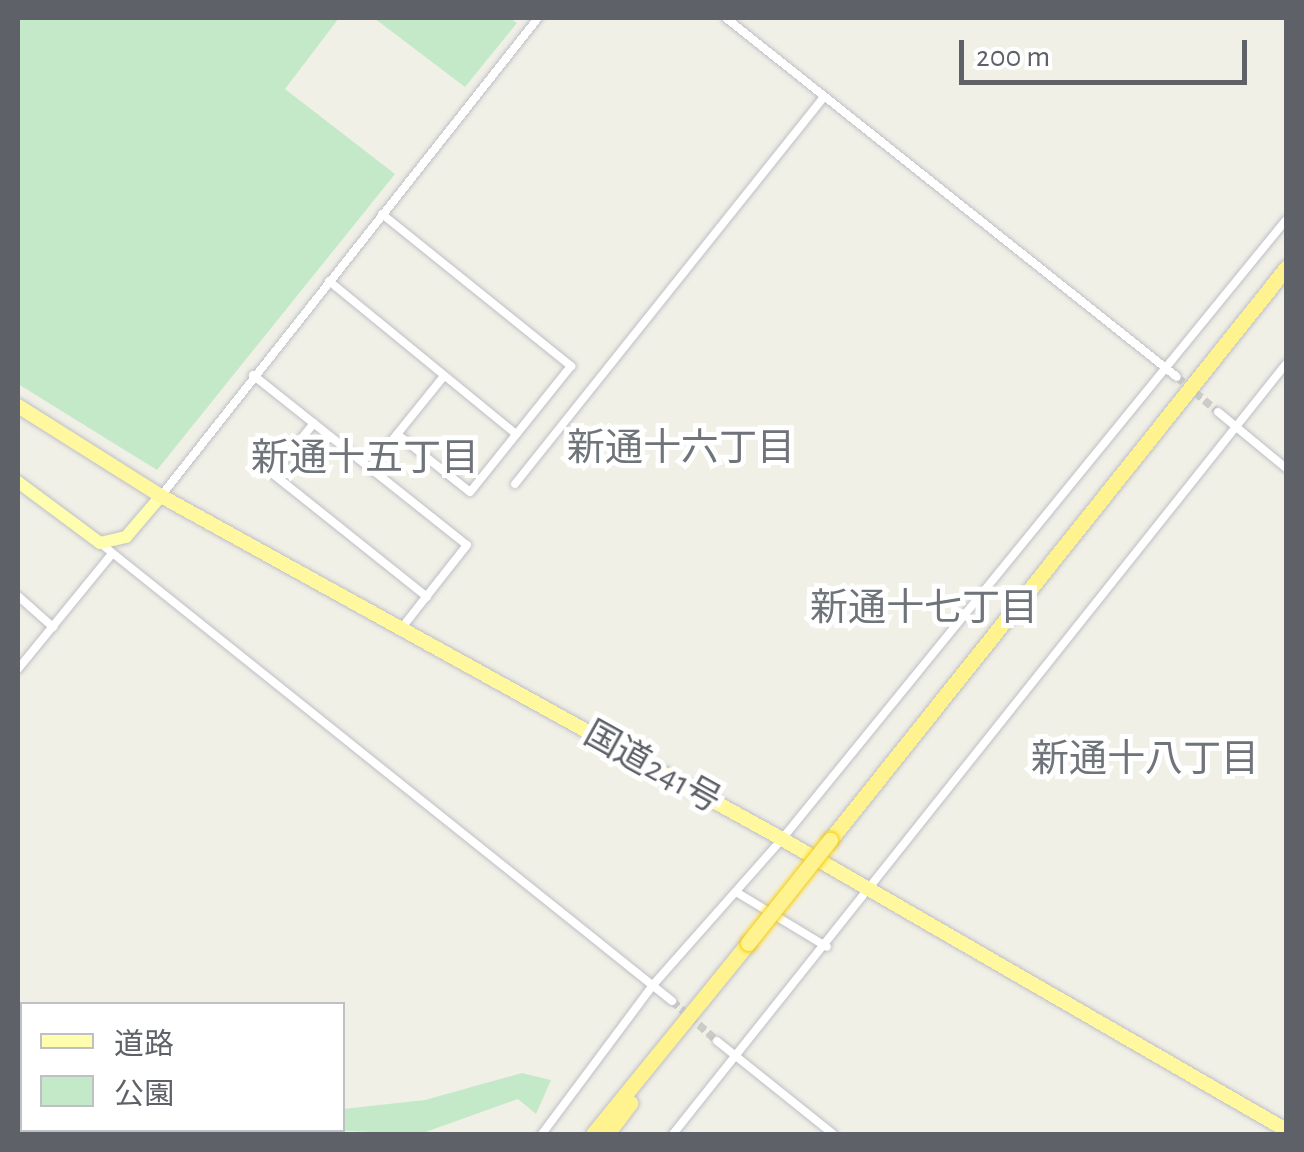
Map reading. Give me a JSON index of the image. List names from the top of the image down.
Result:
{
  "streets": {
    "highway": ["国道241号"]
  },
  "districts": [
    "新通十六丁目",
    "新通十五丁目",
    "新通十七丁目",
    "新通十八丁目"
  ],
  "legend": ["道路", "公園"],
  "scale_bar": "200 m"
}
